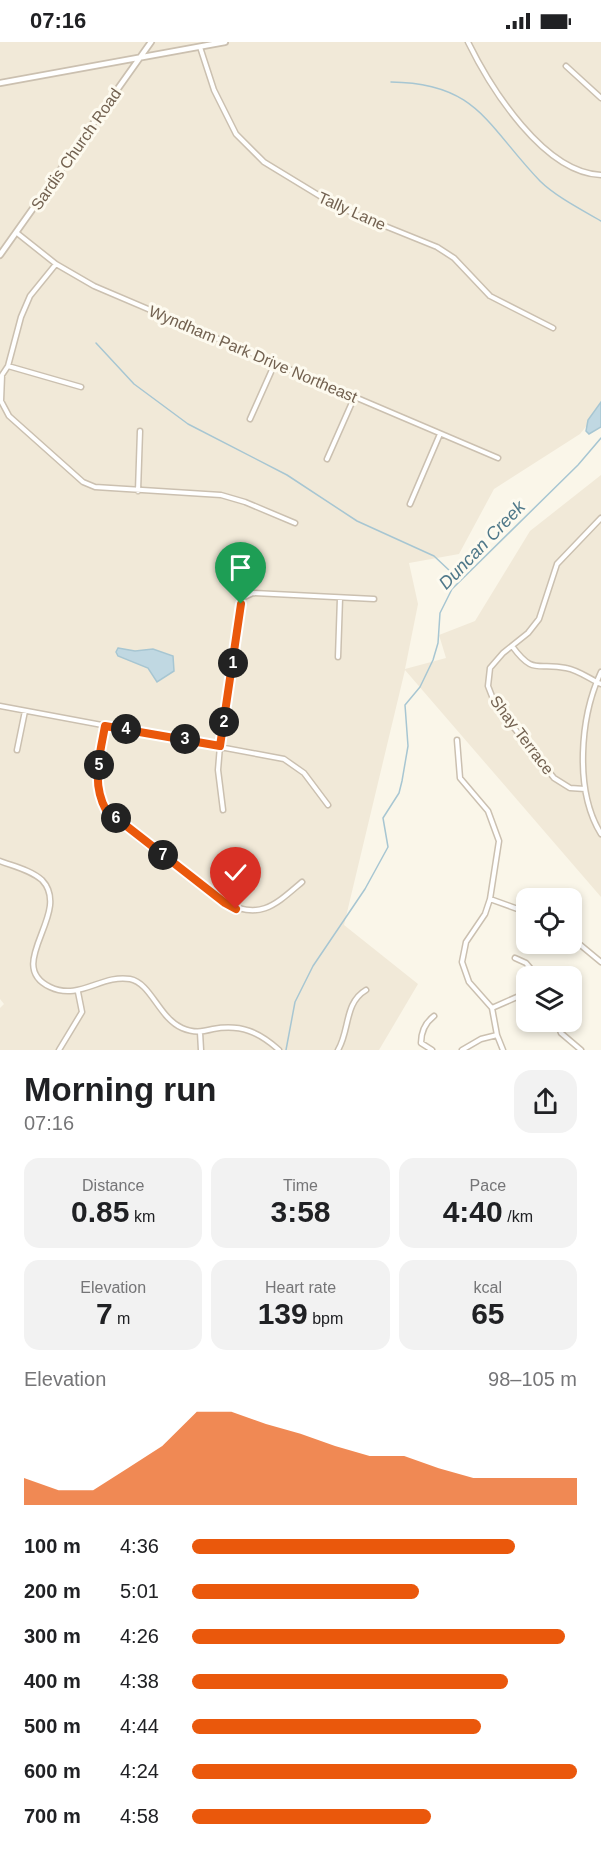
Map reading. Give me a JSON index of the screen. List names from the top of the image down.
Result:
{
  "streets": {
    "street": [
      "Sardis Church Road",
      "Tally Lane",
      "Wyndham Park Drive Northeast",
      "Shay Terrace"
    ]
  },
  "crossings": [
    ["Sardis Church Road", "Wyndham Park Drive Northeast"]
  ],
  "water": ["Duncan Creek"],
  "page": {
    "status": "07:16",
    "pins": [
      "1",
      "2",
      "4",
      "3",
      "5",
      "6",
      "7"
    ],
    "heading": ["Morning run", "07:16"],
    "stats": [
      ["Distance", "0.85 km"],
      ["Time", "3:58"],
      ["Pace", "4:40 /km"],
      ["Elevation", "7 m"],
      ["Heart rate", "139 bpm"],
      ["kcal", "65"]
    ],
    "chart": ["Elevation", "98–105 m"],
    "list": [
      {
        "name": "100 m",
        "note": "4:36"
      },
      {
        "name": "200 m",
        "note": "5:01"
      },
      {
        "name": "300 m",
        "note": "4:26"
      },
      {
        "name": "400 m",
        "note": "4:38"
      },
      {
        "name": "500 m",
        "note": "4:44"
      },
      {
        "name": "600 m",
        "note": "4:24"
      },
      {
        "name": "700 m",
        "note": "4:58"
      }
    ]
  }
}
